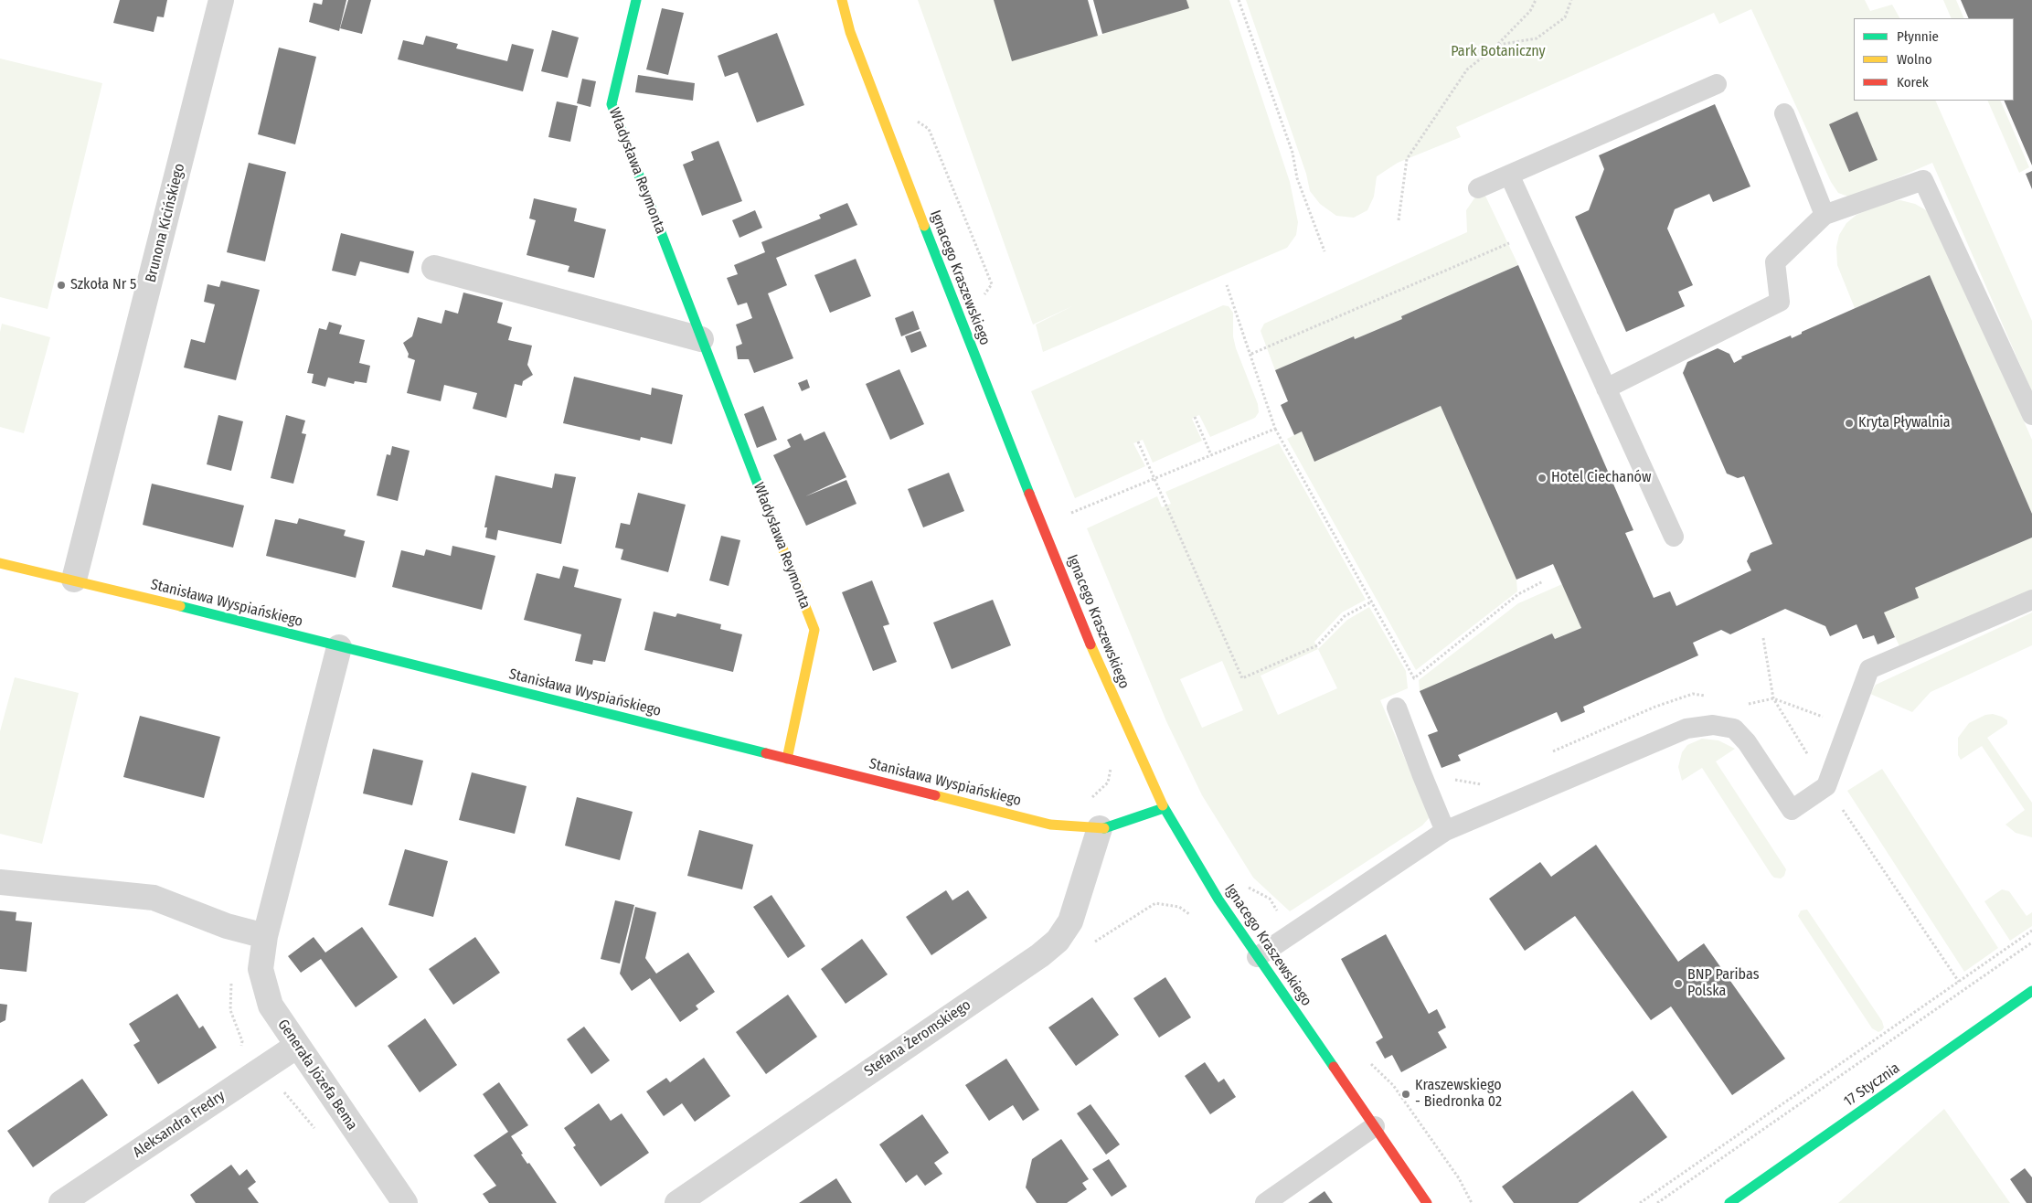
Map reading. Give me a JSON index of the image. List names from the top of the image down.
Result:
{
  "streets": {
    "street": [
      "Władysława Reymonta",
      "Brunona Kicińskiego",
      "Ignacego Kraszewskiego",
      "Stanisława Wyspiańskiego",
      "Stefana Żeromskiego",
      "Generała Józefa Bema",
      "17 Stycznia",
      "Aleksandra Fredry"
    ]
  },
  "crossings": [
    ["Władysława Reymonta", "Stanisława Wyspiańskiego"],
    ["Brunona Kicińskiego", "Stanisława Wyspiańskiego"],
    ["Ignacego Kraszewskiego", "Stanisława Wyspiańskiego"],
    ["Stanisława Wyspiańskiego", "Stefana Żeromskiego"],
    ["Stanisława Wyspiańskiego", "Generała Józefa Bema"],
    ["Generała Józefa Bema", "Aleksandra Fredry"]
  ],
  "parks": ["Park Botaniczny"],
  "places": [
    "Szkoła Nr 5",
    "Kryta Pływalnia",
    "Hotel Ciechanów",
    "BNP Paribas Polska",
    "Kraszewskiego - Biedronka 02"
  ],
  "legend": ["Płynnie", "Wolno", "Korek"]
}
